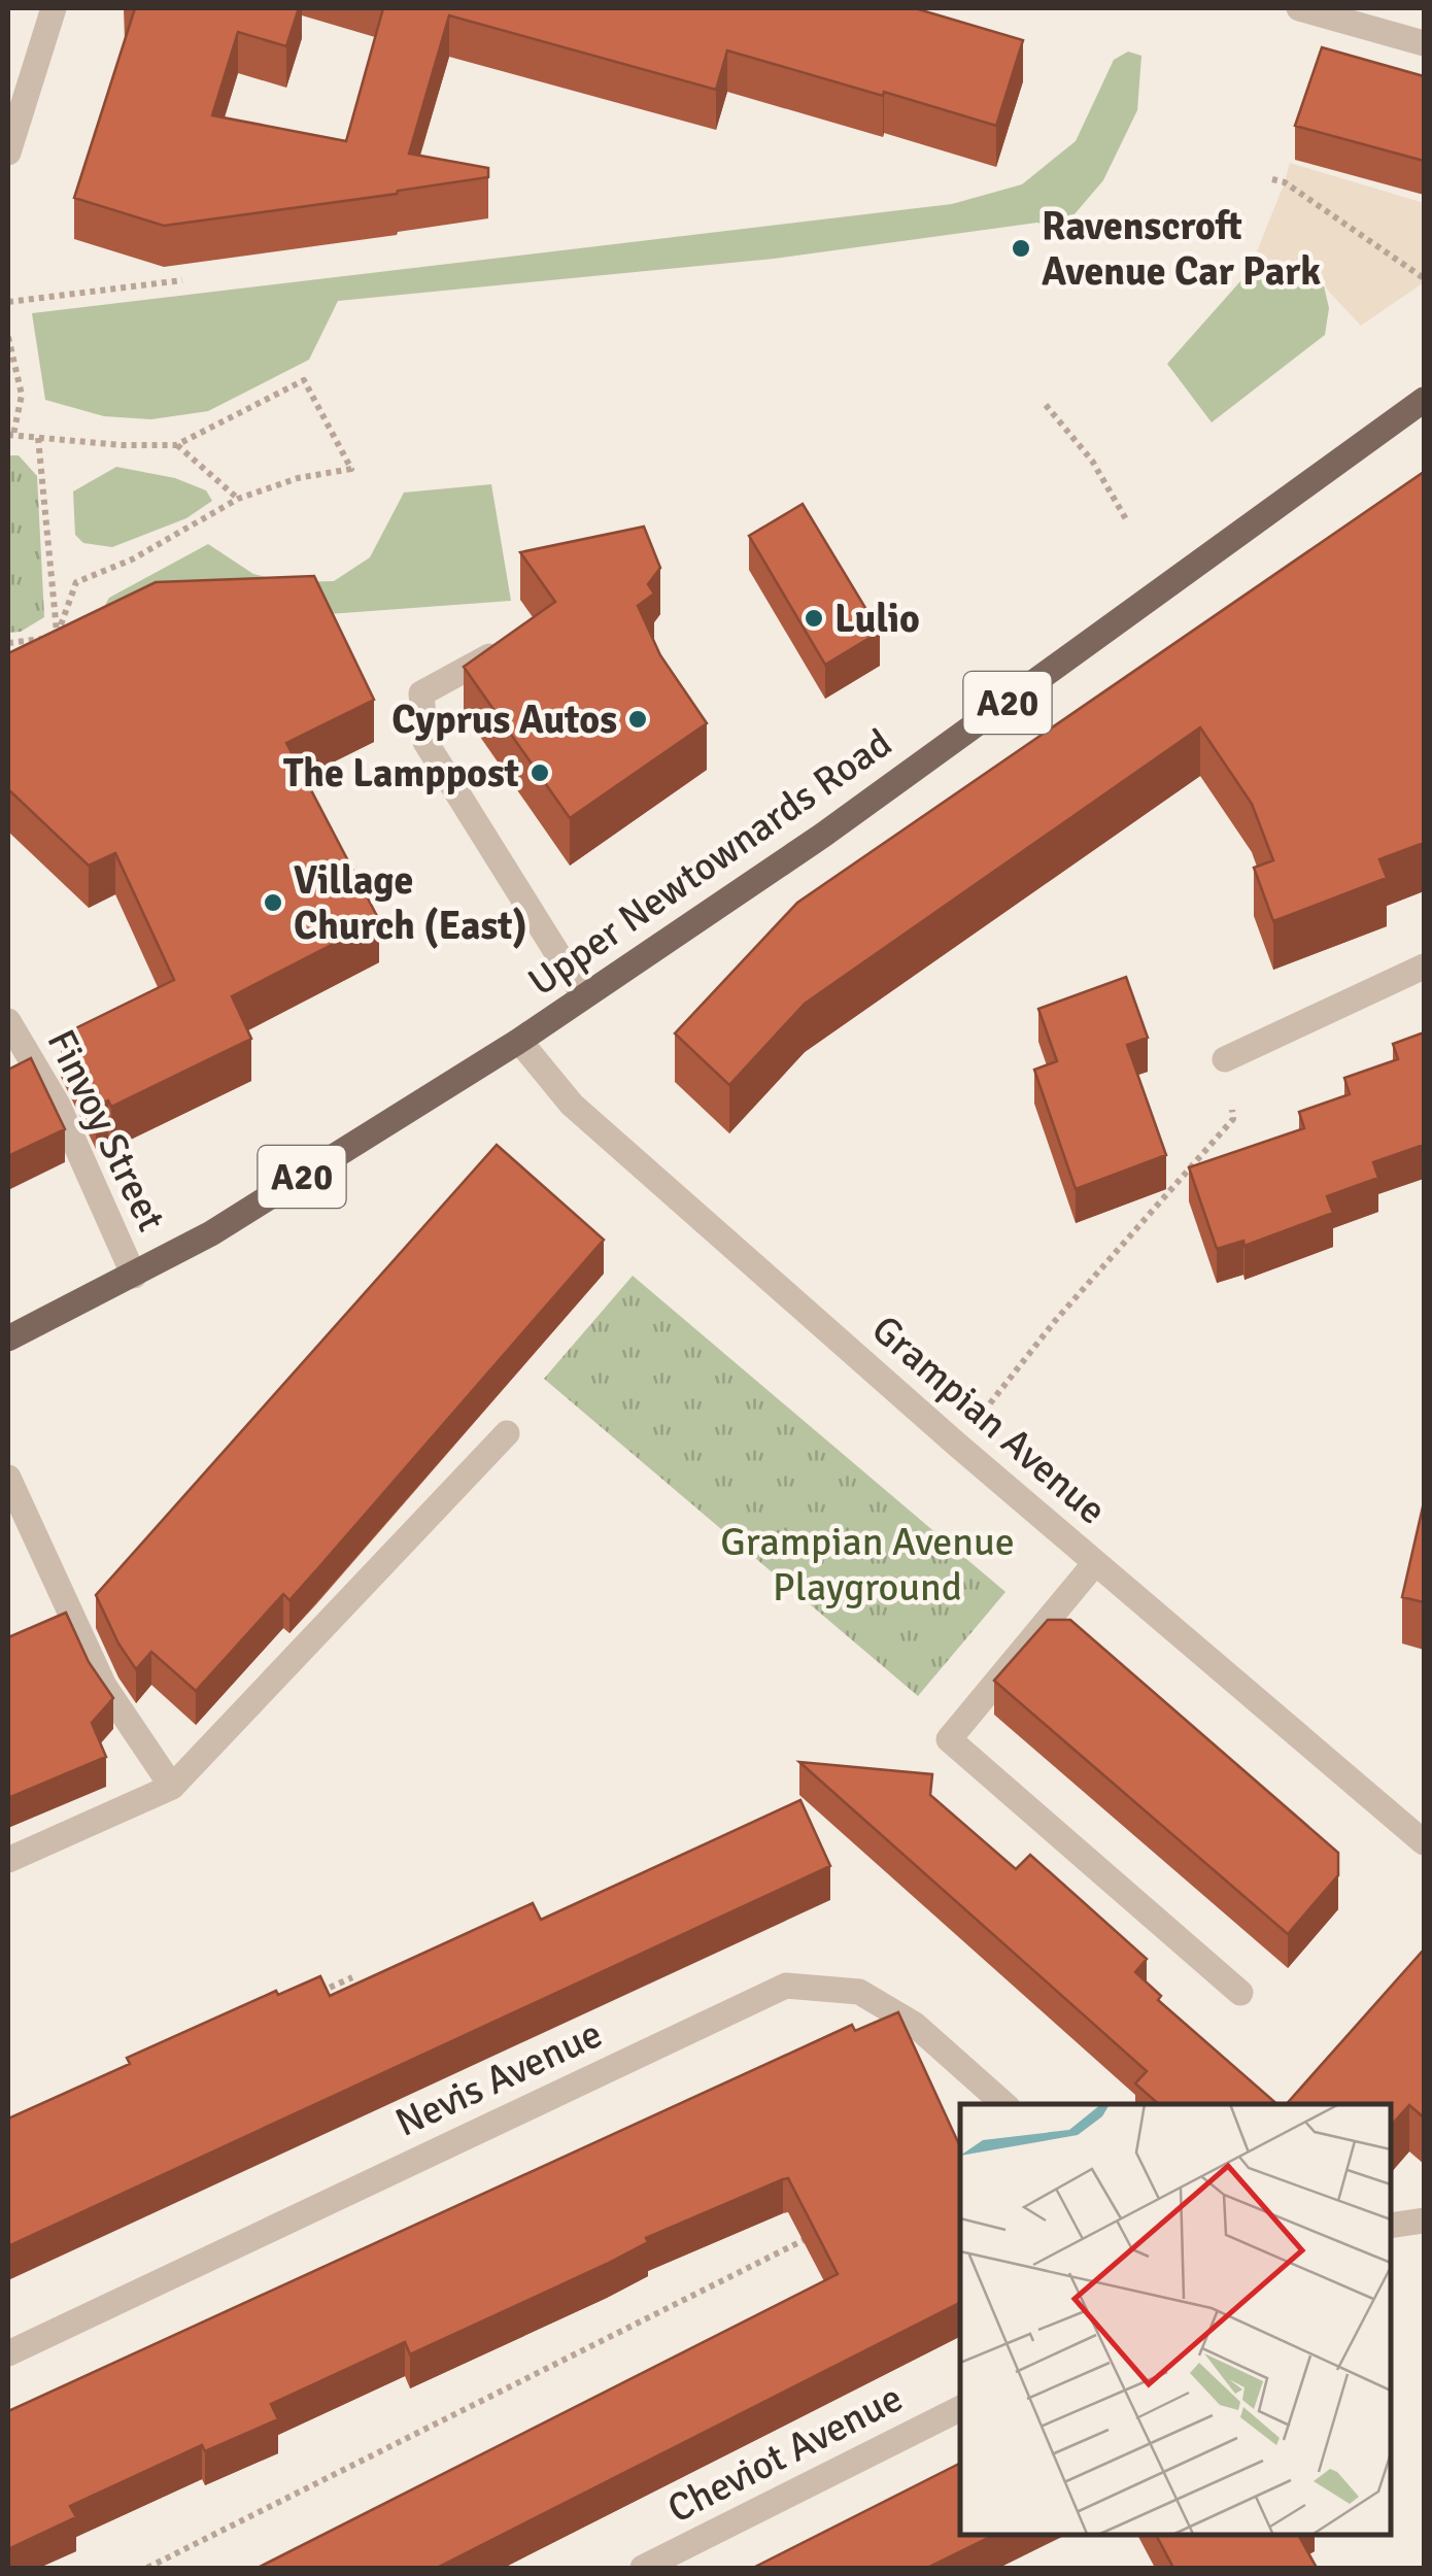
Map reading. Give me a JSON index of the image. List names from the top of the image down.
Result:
{
  "streets": {
    "main road": ["A20", "Upper Newtownards Road"],
    "street": [
      "Finvoy Street",
      "Grampian Avenue",
      "Nevis Avenue",
      "Cheviot Avenue"
    ]
  },
  "crossings": [
    ["Upper Newtownards Road", "Finvoy Street"],
    ["Upper Newtownards Road", "Grampian Avenue"]
  ],
  "parks": ["Grampian Avenue Playground"],
  "places": [
    "Ravenscroft Avenue Car Park",
    "Lulio",
    "Cyprus Autos",
    "The Lamppost",
    "Village Church (East)"
  ]
}
